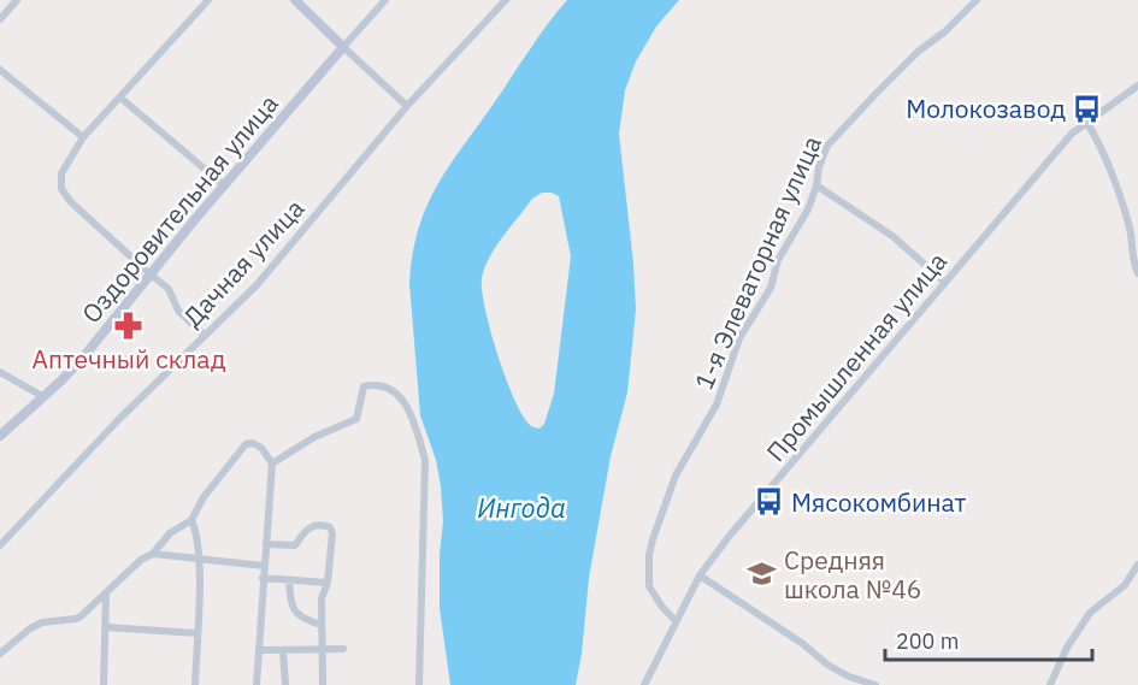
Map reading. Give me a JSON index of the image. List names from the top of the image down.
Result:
{
  "streets": {
    "street": [
      "Оздоровительная улица",
      "Дачная улица",
      "1-я Элеваторная улица",
      "Промышленная улица"
    ]
  },
  "crossings": [
    ["1-я Элеваторная улица", "Промышленная улица"]
  ],
  "water": ["Ингода"],
  "places": {
    "bus stop": ["Молокозавод", "Мясокомбинат"],
    "pharmacy": ["Аптечный склад"],
    "school or university": ["Средняя школа №46"]
  },
  "scale_bar": "200 m"
}
